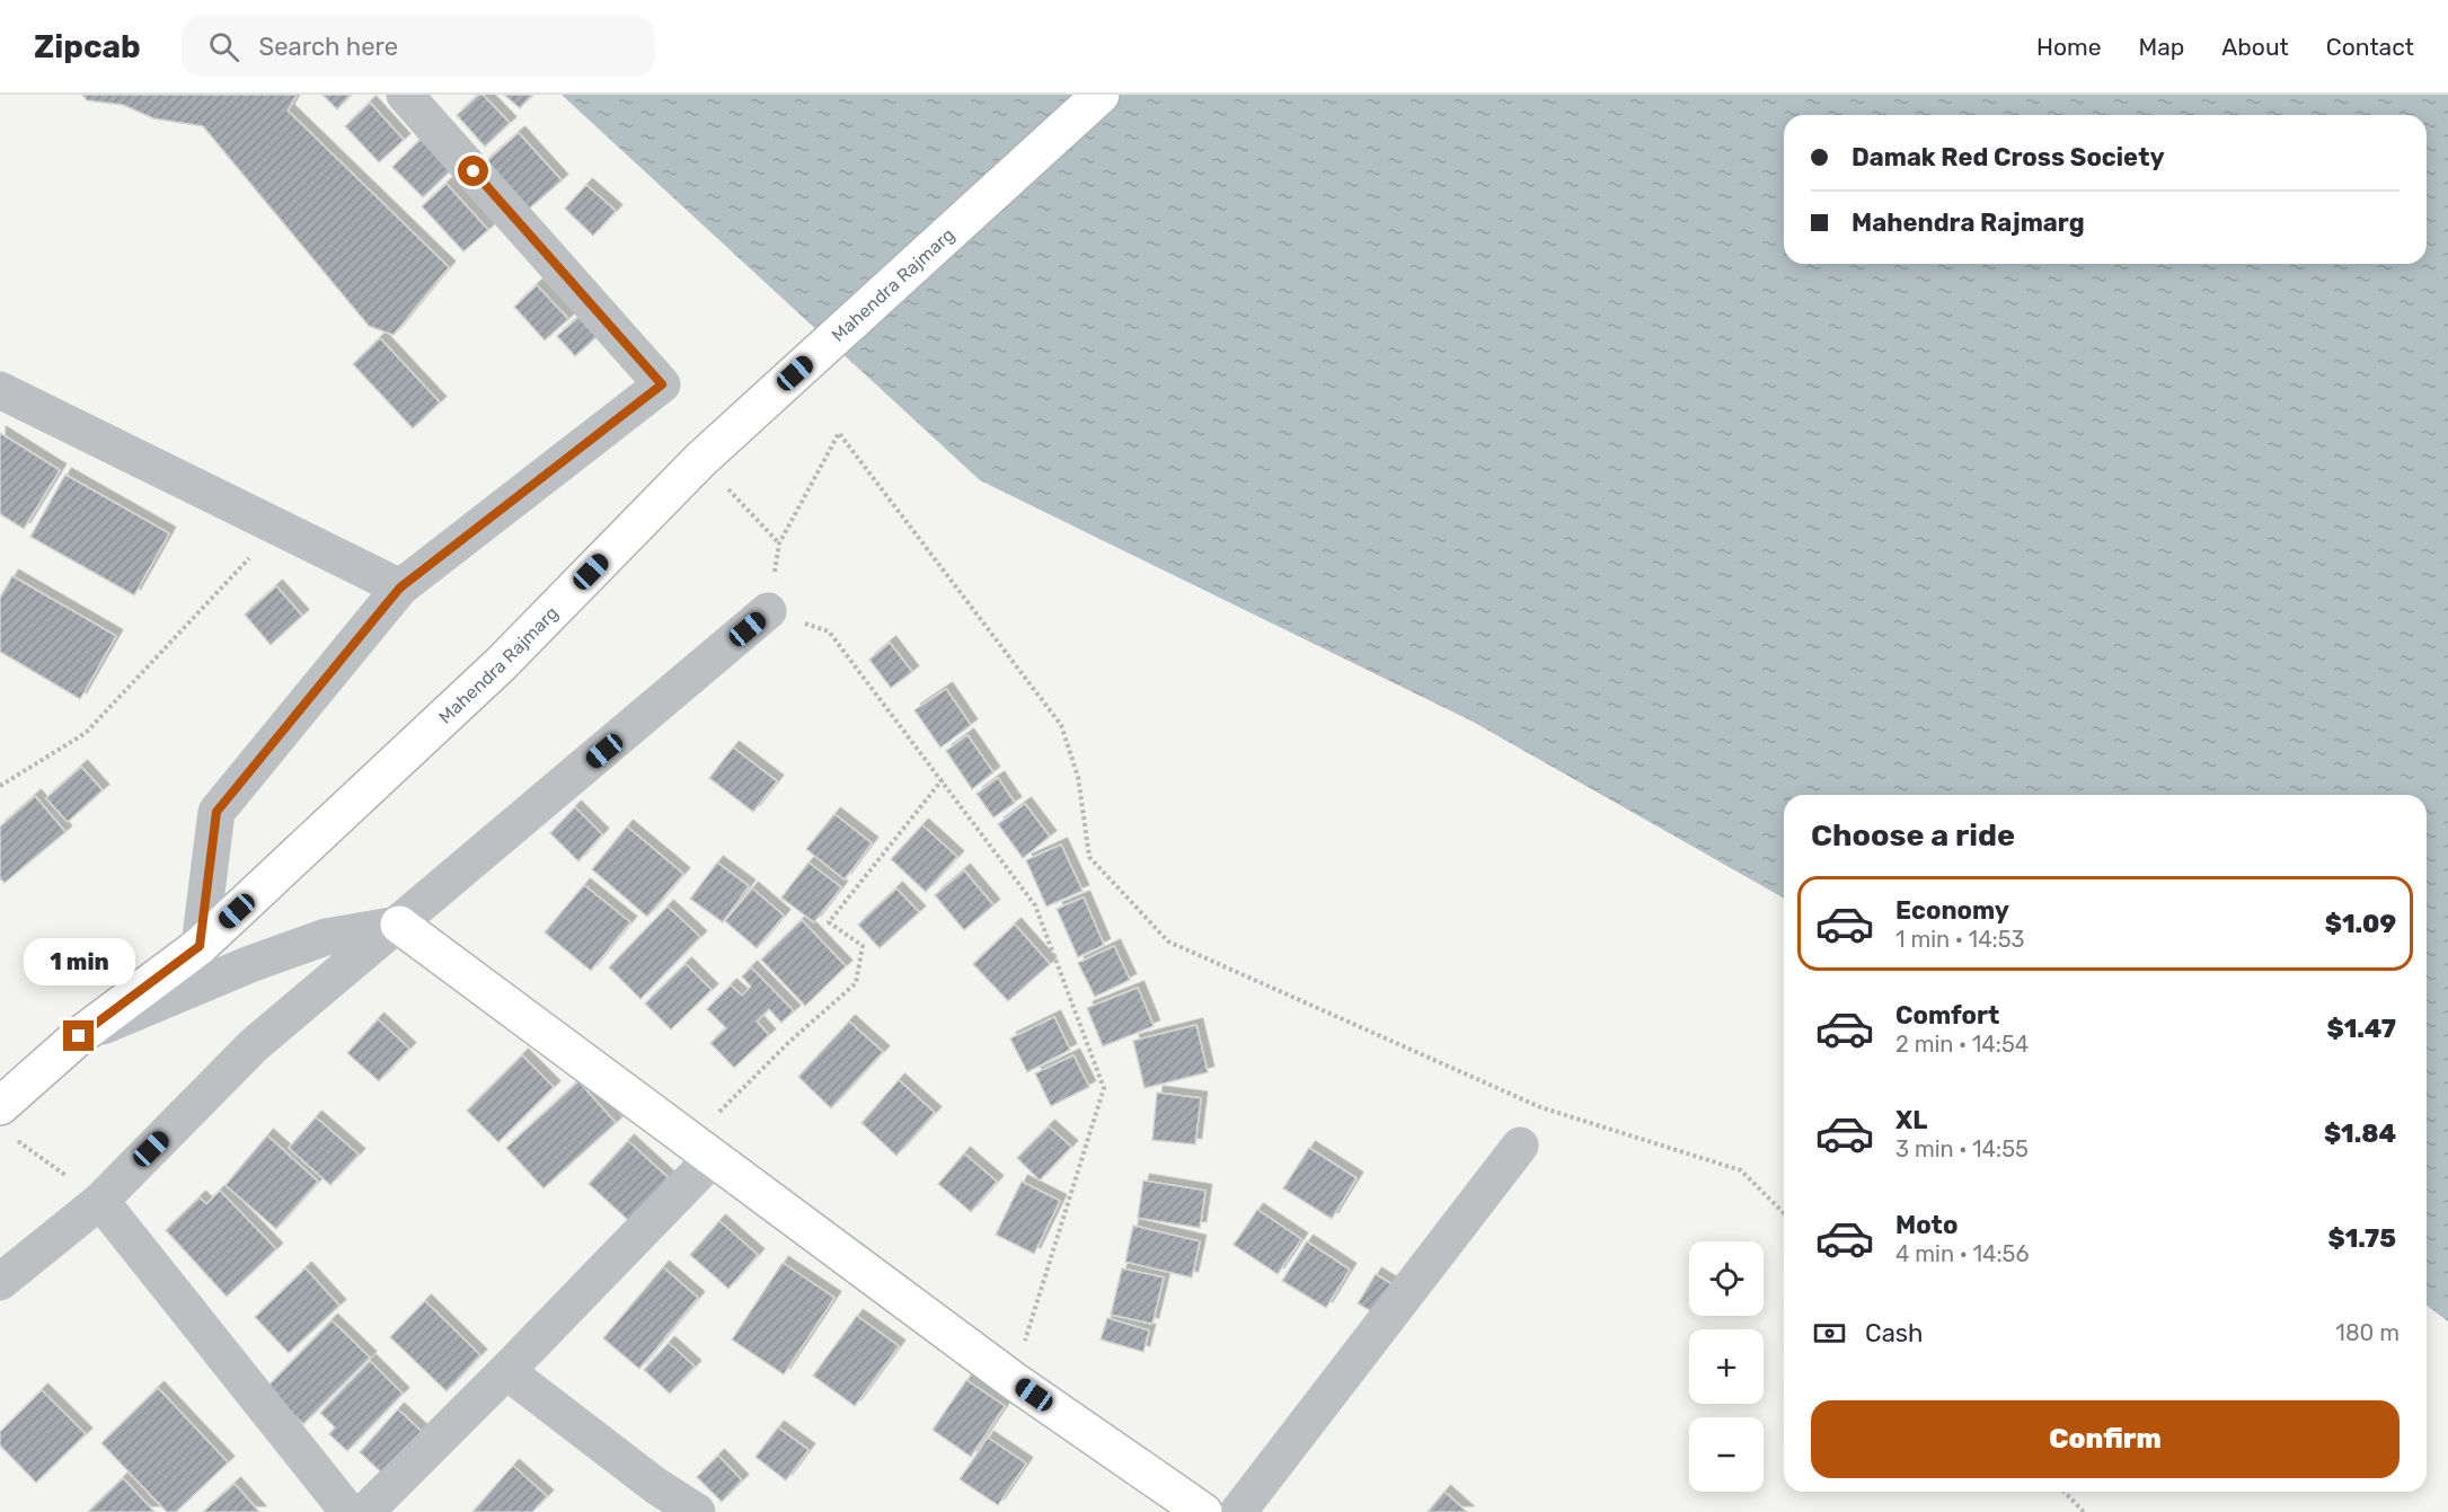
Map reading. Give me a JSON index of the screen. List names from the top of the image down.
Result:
{
  "streets": {
    "main road": ["Mahendra Rajmarg"]
  },
  "page": {
    "header": "Zipcab",
    "search": "Search here",
    "nav": [
      "Home",
      "Map",
      "About",
      "Contact"
    ],
    "banner": ["Damak Red Cross Society", "Mahendra Rajmarg"],
    "heading": "Choose a ride",
    "list": [
      {
        "name": "Economy",
        "note": "1 min · 14:53",
        "value": "$1.09"
      },
      {
        "name": "Comfort",
        "note": "2 min · 14:54",
        "value": "$1.47"
      },
      {
        "name": "XL",
        "note": "3 min · 14:55",
        "value": "$1.84"
      },
      {
        "name": "Moto",
        "note": "4 min · 14:56",
        "value": "$1.75"
      }
    ],
    "bubble": "1 min",
    "map_buttons": ["+", "−"],
    "pay": ["Cash", "180 m"],
    "buttons": "Confirm"
  }
}
